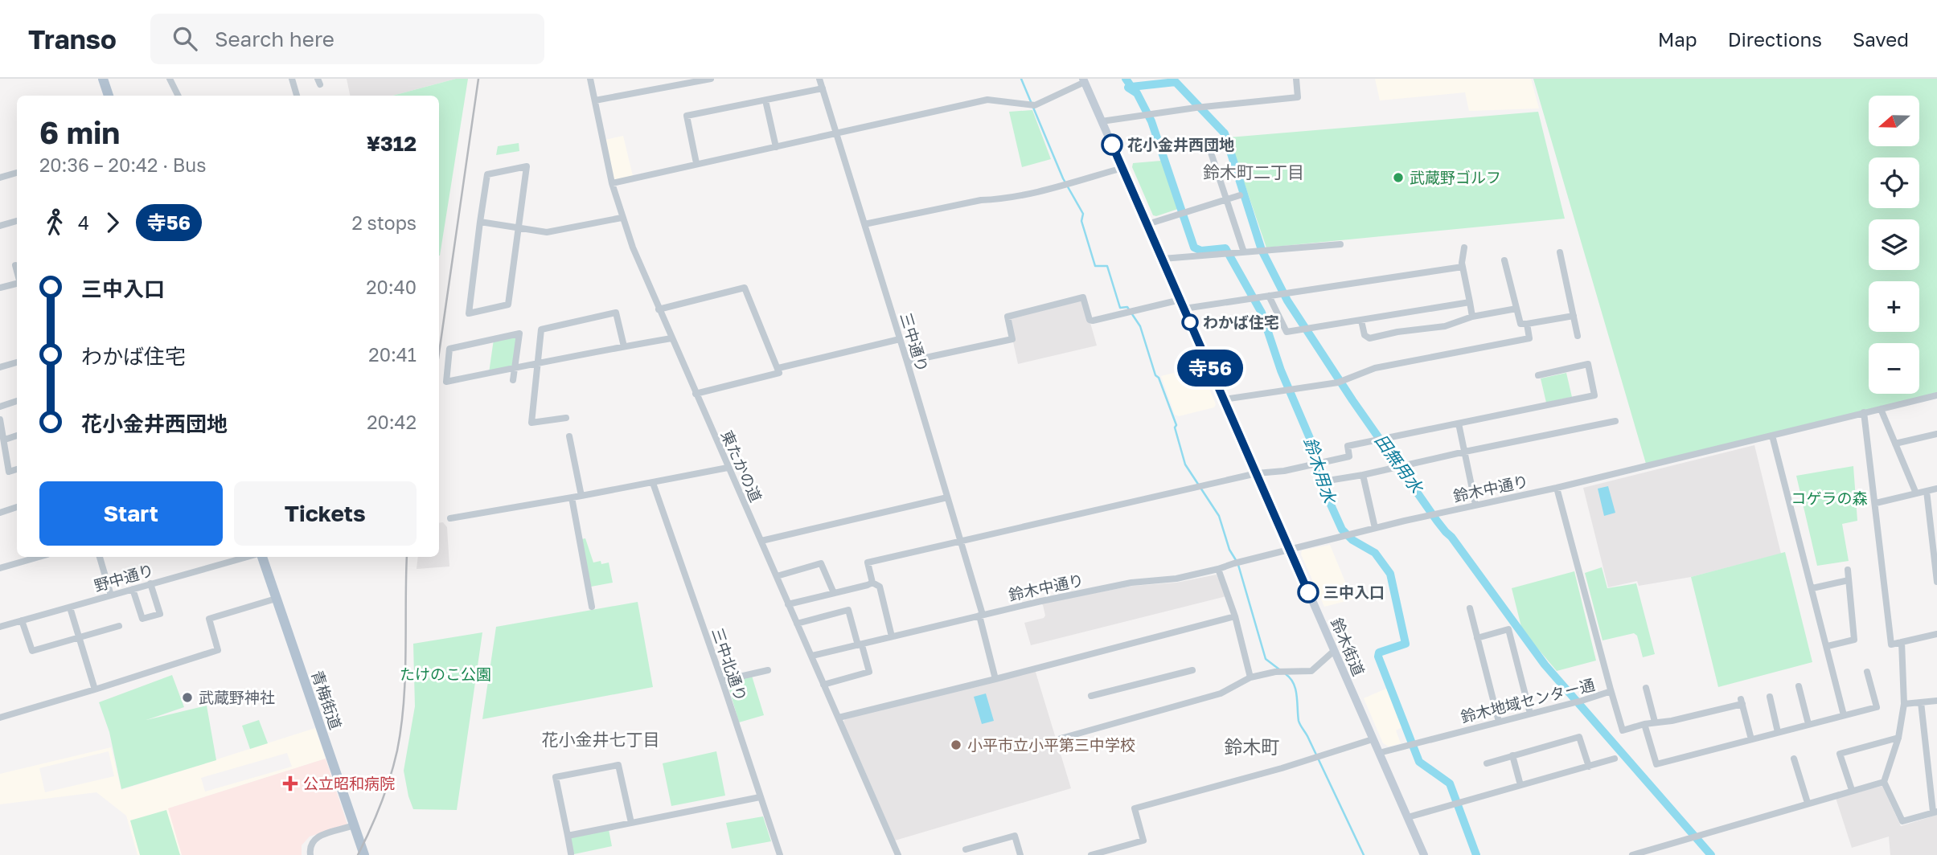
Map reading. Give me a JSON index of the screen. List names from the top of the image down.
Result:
{
  "streets": {
    "main road": ["鈴木街道", "青梅街道"],
    "street": [
      "三中通り",
      "東たかの道",
      "鈴木中通り",
      "野中通り",
      "三中北通り",
      "鈴木地域センター通"
    ]
  },
  "crossings": [
    ["三中通り", "鈴木中通り"],
    ["東たかの道", "鈴木中通り"],
    ["鈴木中通り", "鈴木街道"],
    ["鈴木中通り", "鈴木地域センター通"],
    ["鈴木街道", "鈴木地域センター通"]
  ],
  "districts": ["鈴木町二丁目", "花小金井七丁目", "鈴木町"],
  "water": ["田無用水", "鈴木用水"],
  "parks": ["コゲラの森", "たけのこ公園"],
  "places": {
    "other": [
      "花小金井西団地",
      "武蔵野ゴルフ",
      "わかば住宅",
      "三中入口",
      "武蔵野神社",
      "小平市立小平第三中学校"
    ],
    "health": ["公立昭和病院"]
  },
  "lines": ["bus line 寺56"],
  "north": "left",
  "page": {
    "header": "Transo",
    "search": "Search here",
    "nav": ["Map", "Directions", "Saved"],
    "on_map": "寺56",
    "map_buttons": ["+", "−"],
    "heading": ["6 min", "20:36 – 20:42 · Bus", "¥312"],
    "legs": ["4", "寺56", "2 stops"],
    "list": [
      {
        "name": "三中入口",
        "value": "20:40"
      },
      {
        "name": "わかば住宅",
        "value": "20:41"
      },
      {
        "name": "花小金井西団地",
        "value": "20:42"
      }
    ],
    "buttons": ["Start", "Tickets"]
  }
}
